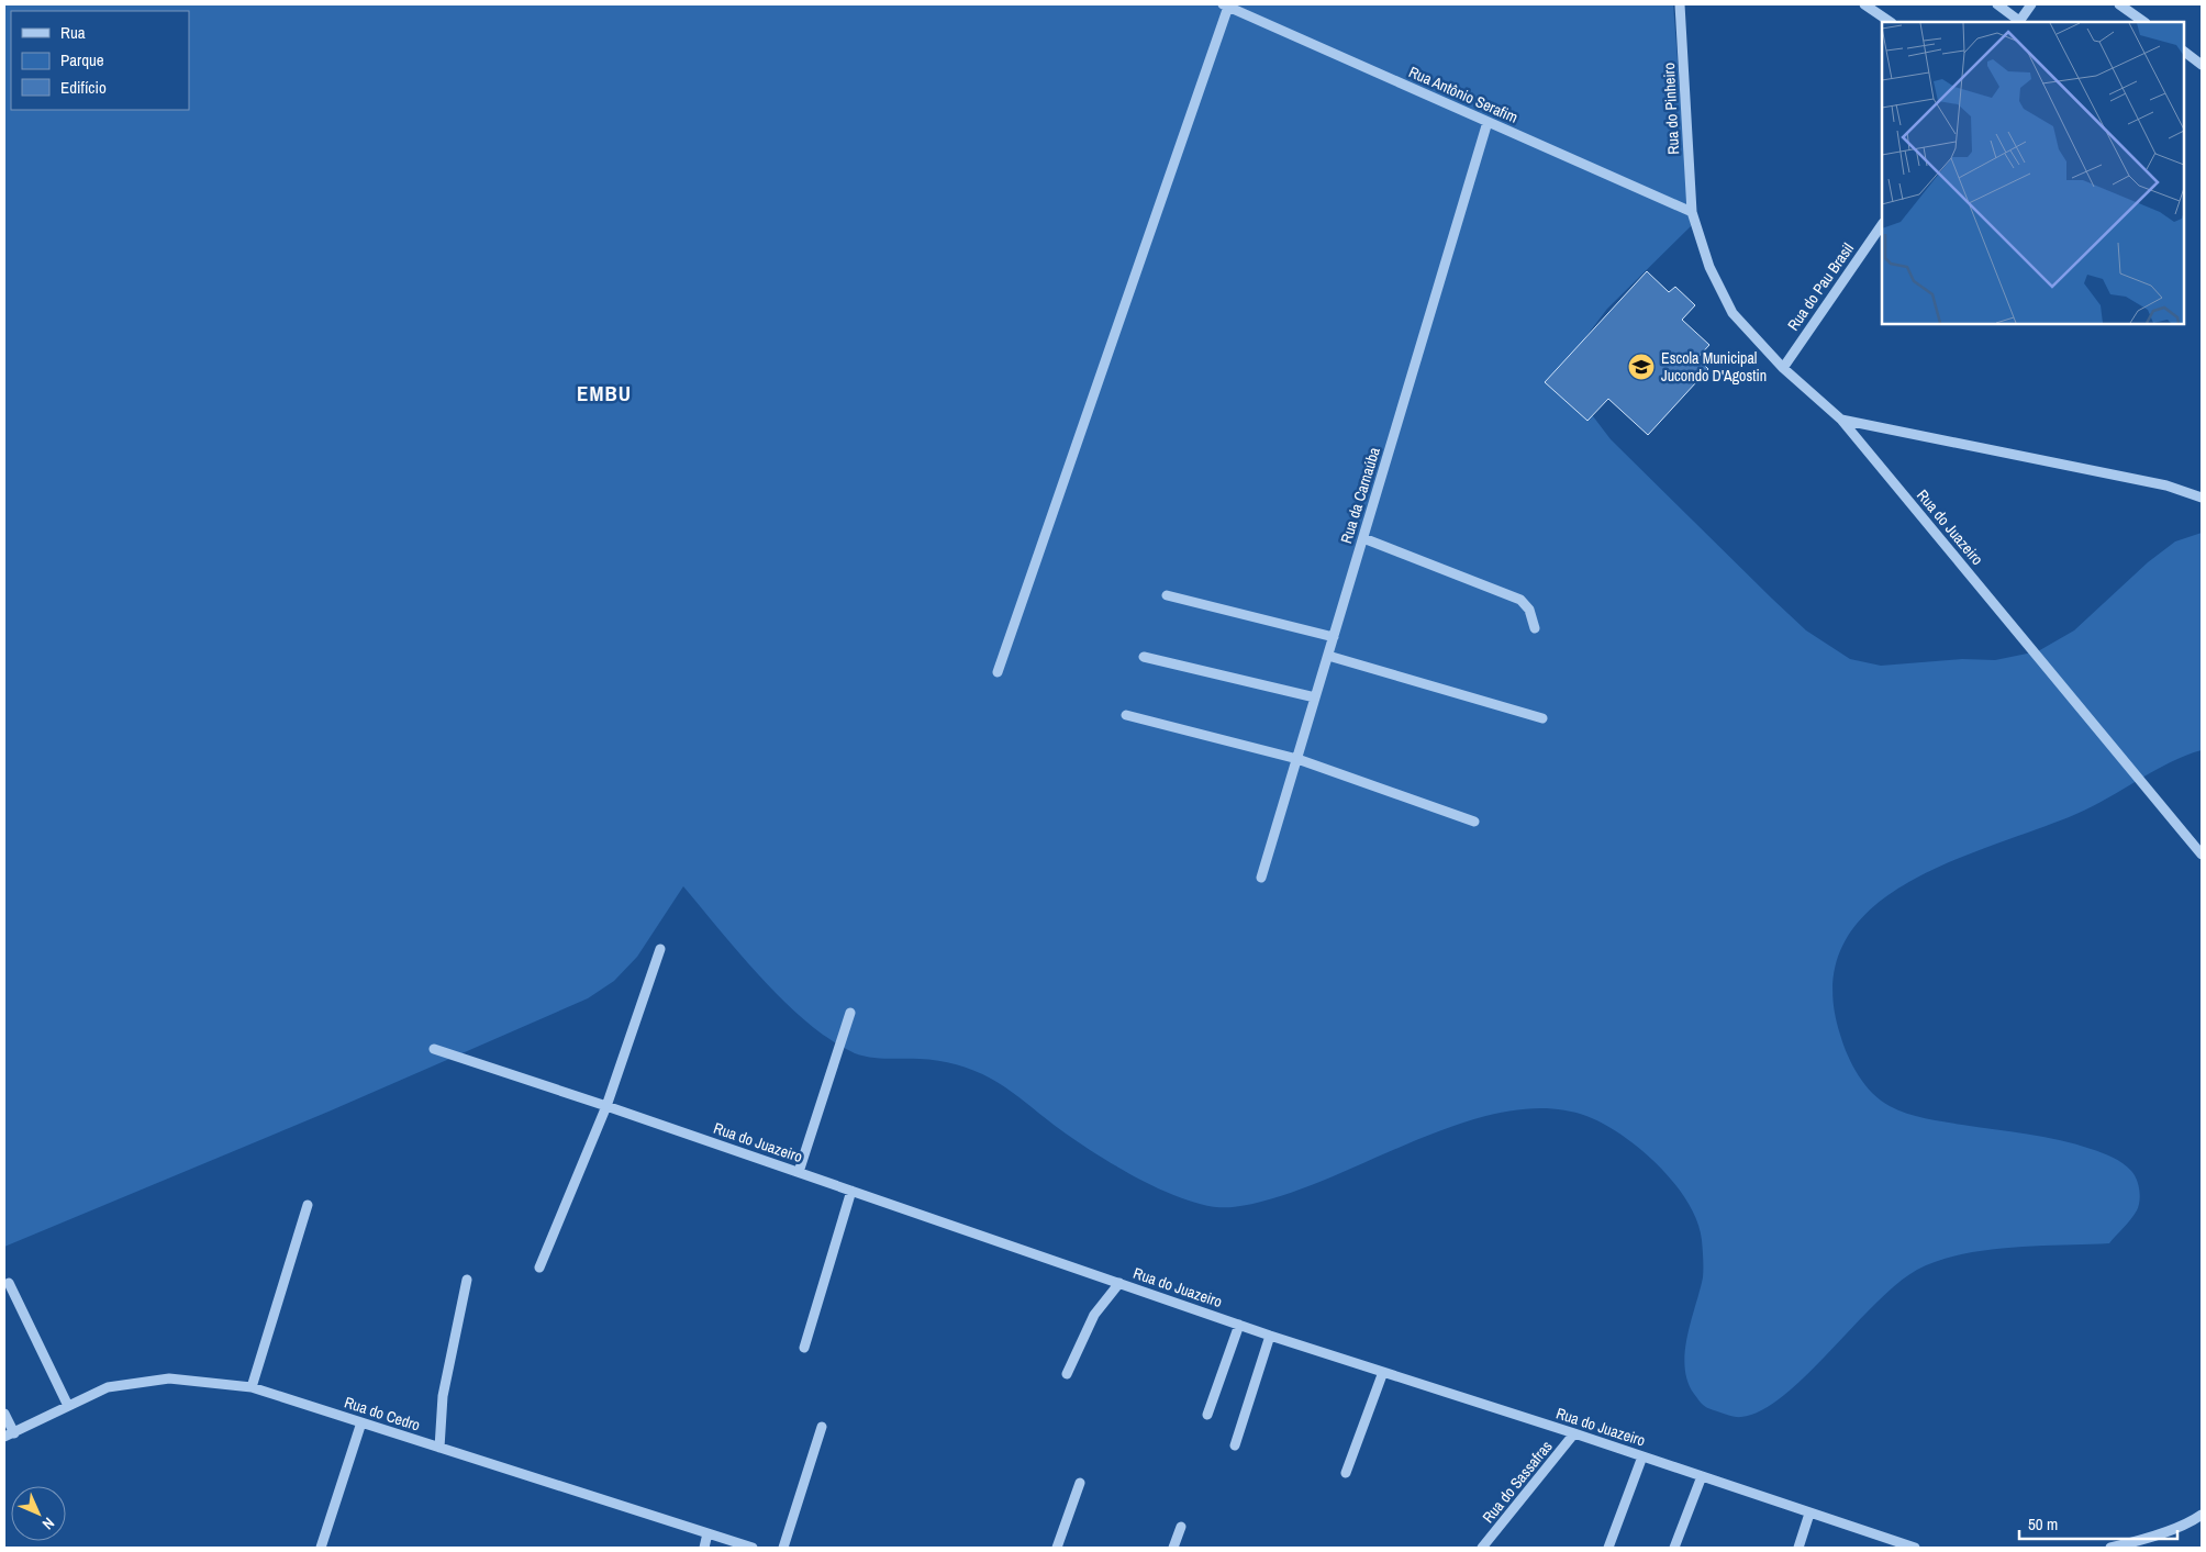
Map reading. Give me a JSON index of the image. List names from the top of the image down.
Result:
{
  "streets": {
    "street": [
      "Rua Antônio Serafim",
      "Rua do Pinheiro",
      "Rua do Pau Brasil",
      "Rua da Carnaúba",
      "Rua do Juazeiro",
      "Rua do Cedro",
      "Rua do Sassafras"
    ]
  },
  "crossings": [
    ["Rua Antônio Serafim", "Rua do Pinheiro"],
    ["Rua Antônio Serafim", "Rua da Carnaúba"],
    ["Rua Antônio Serafim", "Rua do Juazeiro"],
    ["Rua do Pinheiro", "Rua do Juazeiro"],
    ["Rua do Pau Brasil", "Rua do Juazeiro"],
    ["Rua do Juazeiro", "Rua do Sassafras"]
  ],
  "districts": ["EMBU"],
  "places": {
    "school or university": ["Escola Municipal Jucondo D'Agostin"]
  },
  "legend": ["Rua", "Parque", "Edifício"],
  "scale_bar": "50 m",
  "north": "bottom right"
}
